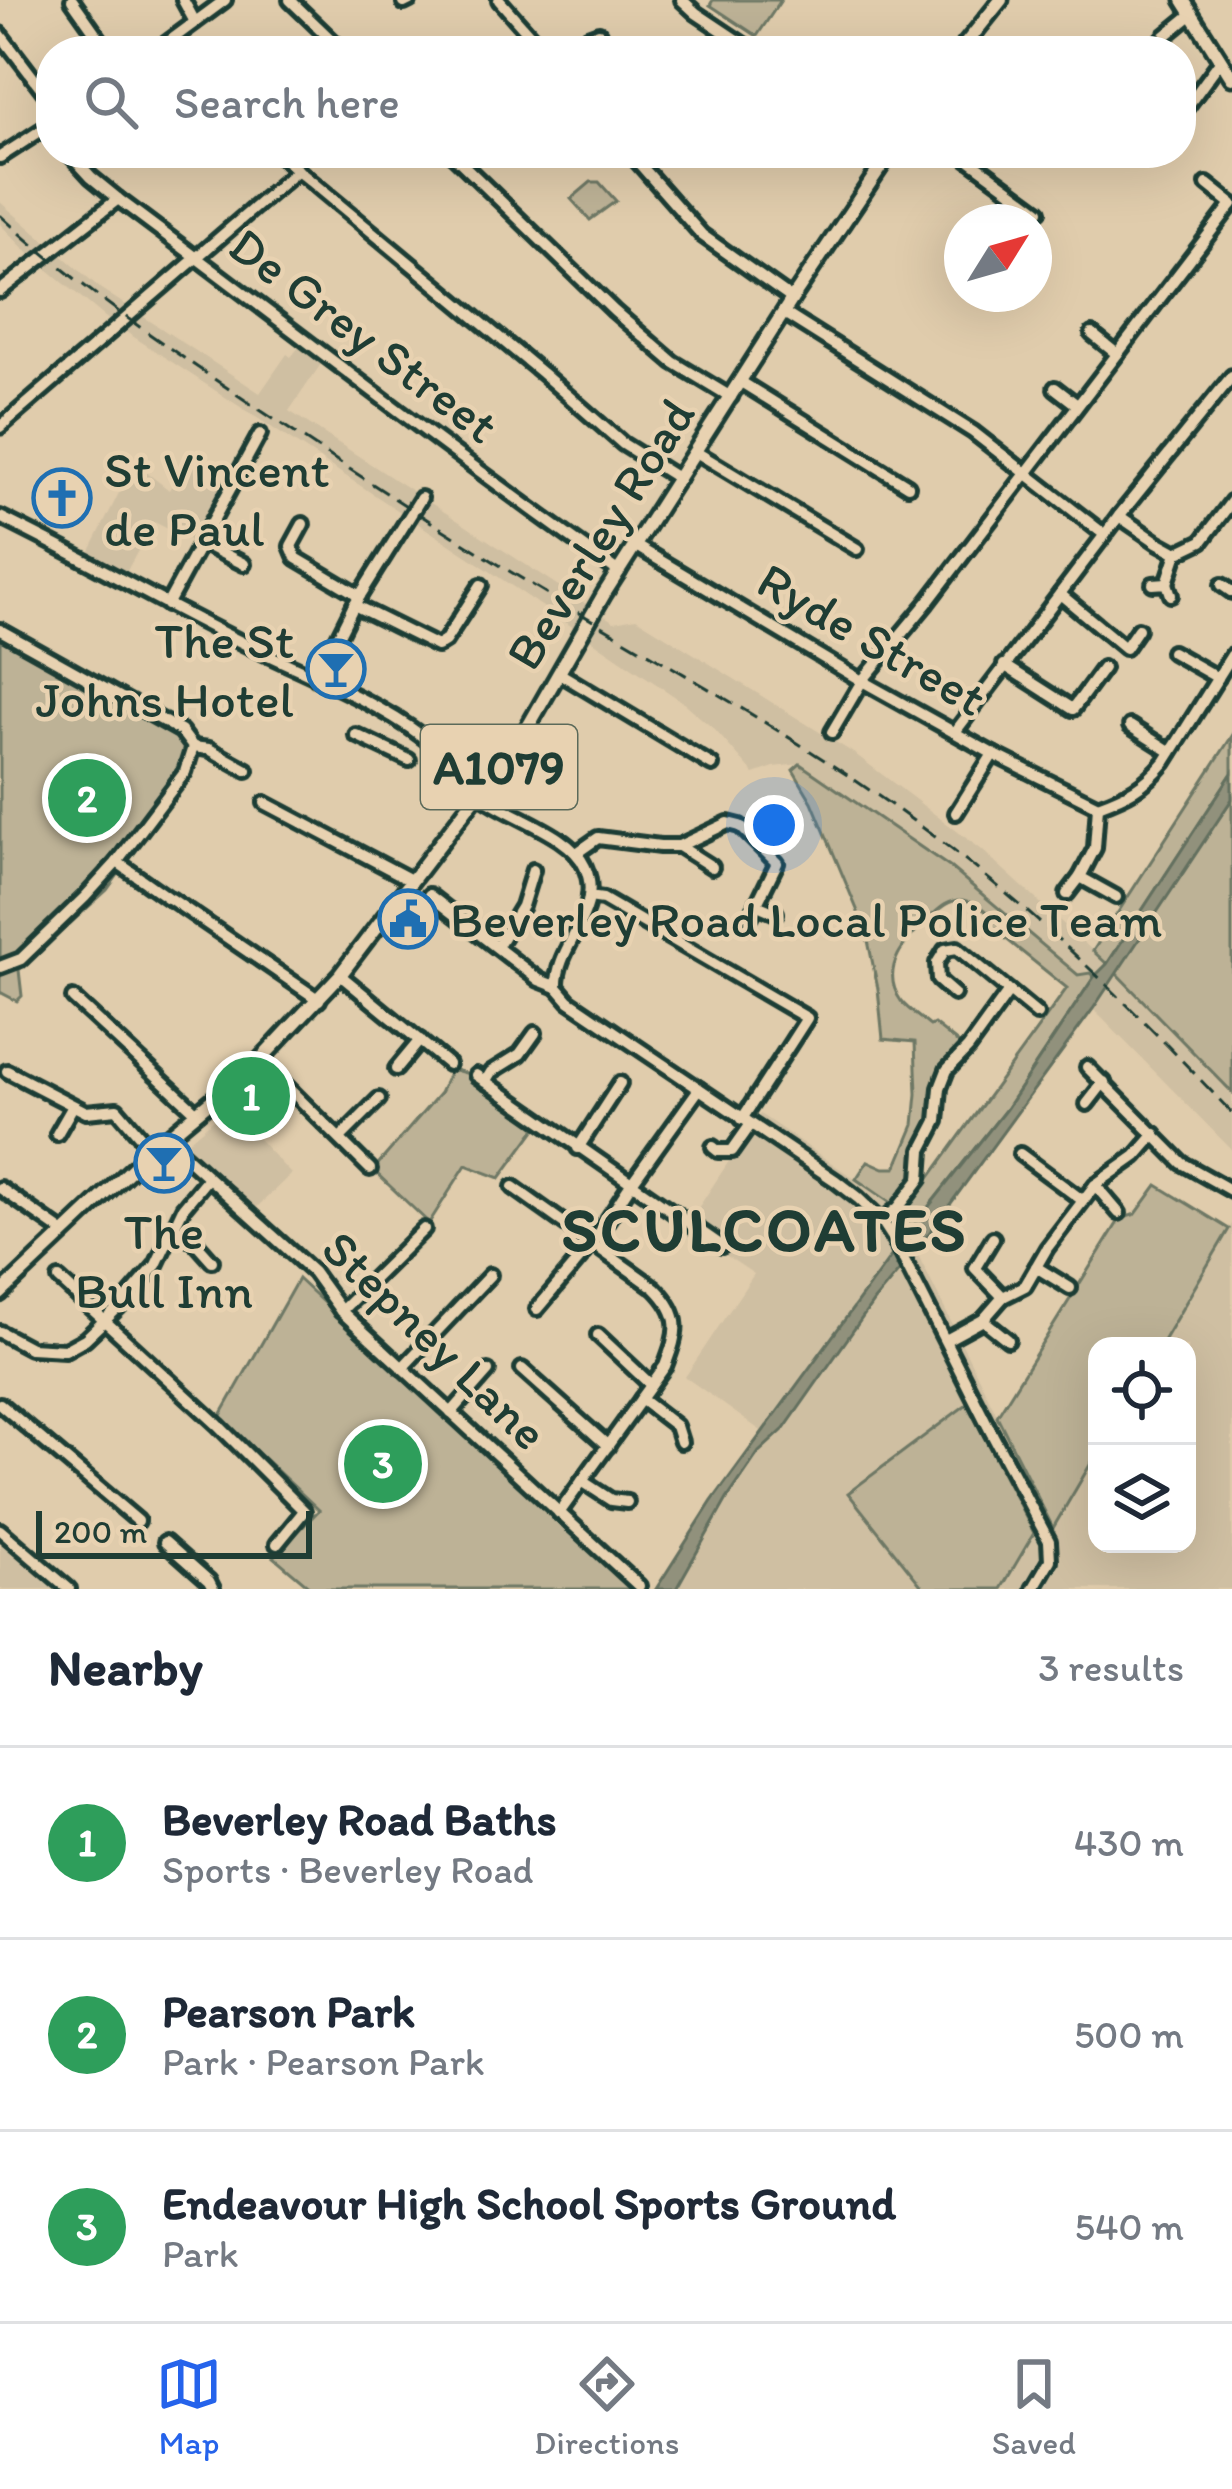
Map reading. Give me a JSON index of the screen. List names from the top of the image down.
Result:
{
  "streets": {
    "main road": ["Beverley Road", "A1079"],
    "street": ["De Grey Street", "Ryde Street", "Stepney Lane"]
  },
  "crossings": [
    ["De Grey Street", "Beverley Road"],
    ["Beverley Road", "Ryde Street"]
  ],
  "districts": ["SCULCOATES"],
  "places": {
    "church": ["St Vincent de Paul"],
    "bar": ["The St Johns Hotel", "The Bull Inn"],
    "public building": ["Beverley Road Local Police Team"]
  },
  "scale_bar": "200 m",
  "north": "top right",
  "page": {
    "search": "Search here",
    "pins": ["2", "1", "3"],
    "scale": "200 m",
    "heading": ["Nearby", "3 results"],
    "list": [
      {
        "mark": "1",
        "name": "Beverley Road Baths",
        "note": "Sports · Beverley Road",
        "value": "430 m"
      },
      {
        "mark": "2",
        "name": "Pearson Park",
        "note": "Park · Pearson Park",
        "value": "500 m"
      },
      {
        "mark": "3",
        "name": "Endeavour High School Sports Ground",
        "note": "Park",
        "value": "540 m"
      }
    ],
    "nav": ["Map", "Directions", "Saved"]
  }
}
